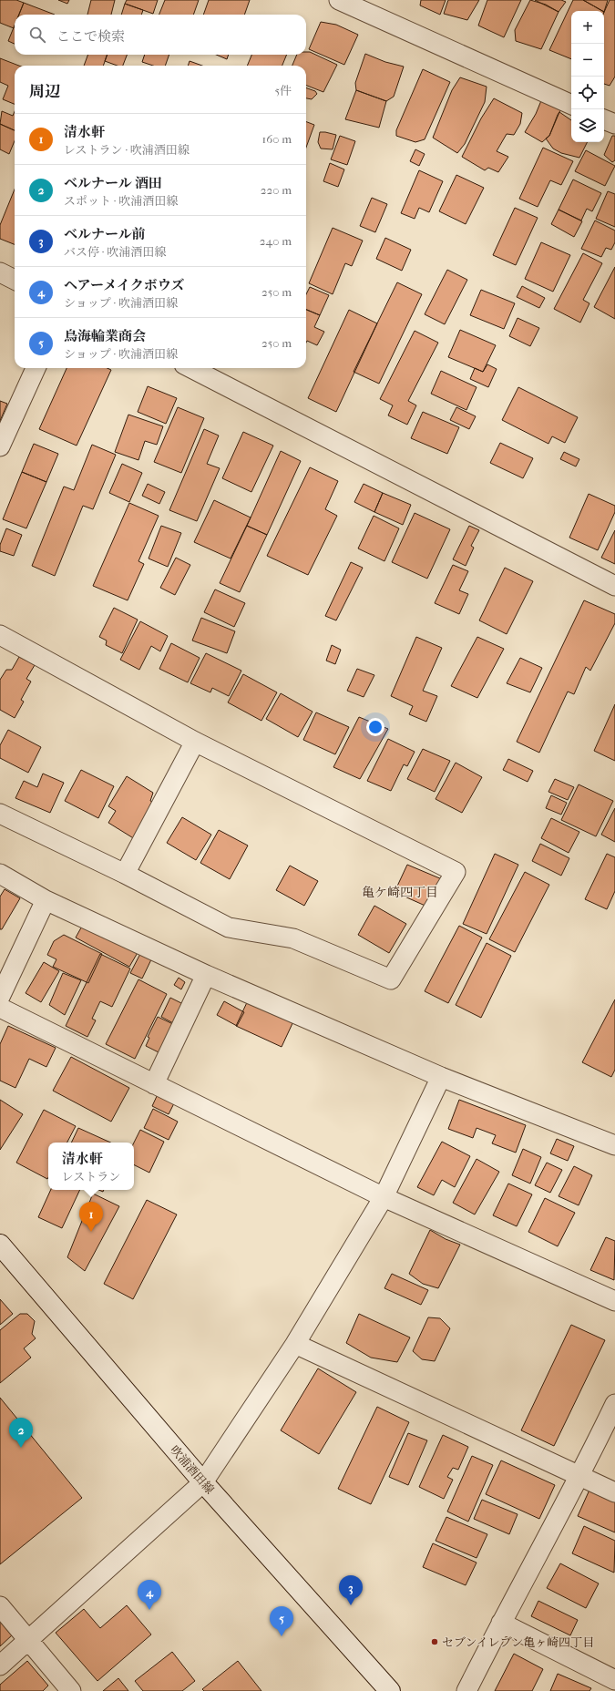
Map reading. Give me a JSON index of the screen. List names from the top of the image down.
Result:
{
  "streets": {
    "main road": ["吹浦酒田線"]
  },
  "districts": ["亀ケ崎四丁目"],
  "places": ["セブンイレブン亀ヶ崎四丁目"],
  "page": {
    "map_buttons": ["+", "−"],
    "search": "ここで検索",
    "heading": ["周辺", "5件"],
    "list": [
      {
        "mark": "1",
        "name": "清水軒",
        "note": "レストラン · 吹浦酒田線",
        "value": "160 m"
      },
      {
        "mark": "2",
        "name": "ベルナール 酒田",
        "note": "スポット · 吹浦酒田線",
        "value": "220 m"
      },
      {
        "mark": "3",
        "name": "ベルナール前",
        "note": "バス停 · 吹浦酒田線",
        "value": "240 m"
      },
      {
        "mark": "4",
        "name": "ヘアーメイクボウズ",
        "note": "ショップ · 吹浦酒田線",
        "value": "250 m"
      },
      {
        "mark": "5",
        "name": "鳥海輪業商会",
        "note": "ショップ · 吹浦酒田線",
        "value": "250 m"
      }
    ],
    "popup": ["清水軒", "レストラン"],
    "pins": [
      "1",
      "2",
      "3",
      "4",
      "5"
    ]
  }
}
